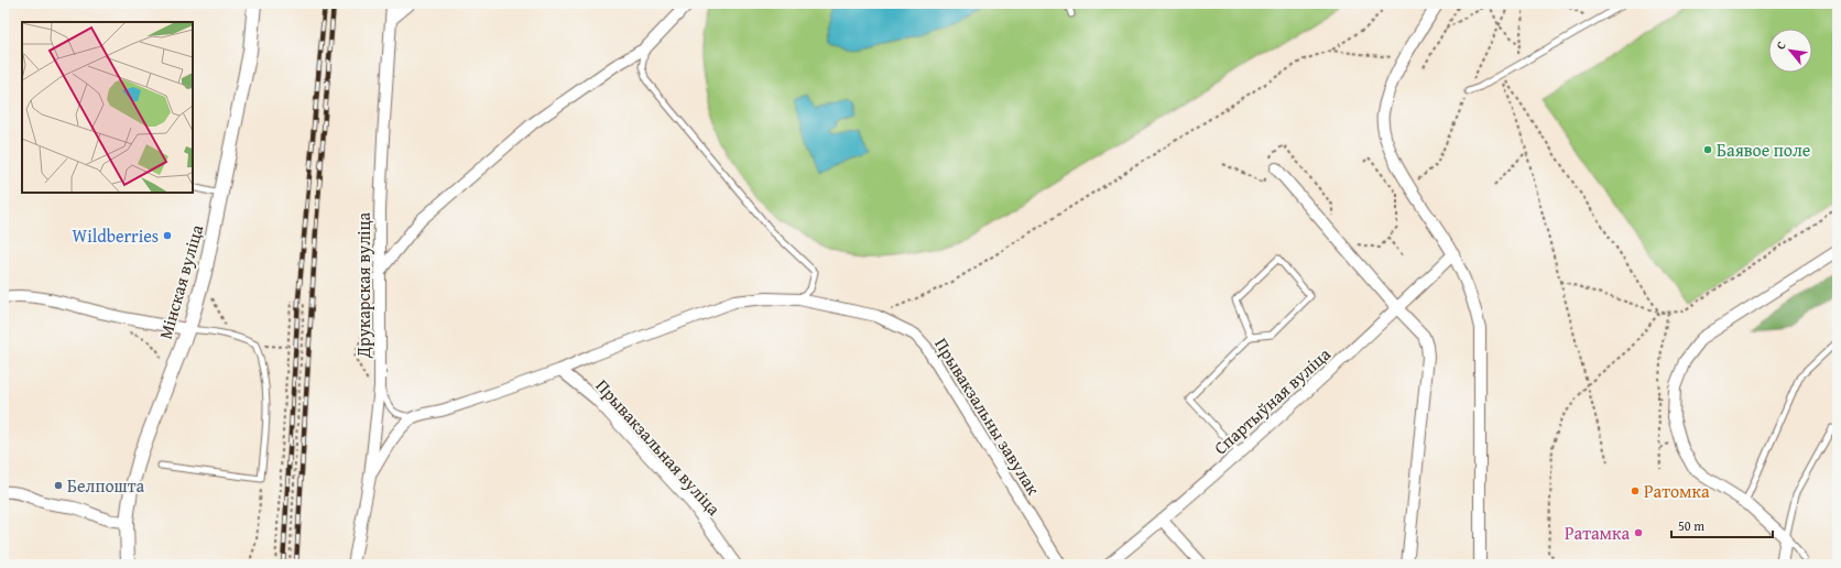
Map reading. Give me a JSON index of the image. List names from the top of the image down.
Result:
{
  "streets": {
    "street": [
      "Мінская вуліца",
      "Друкарская вуліца",
      "Спартыўная вуліца",
      "Прывакзальны завулак",
      "Прывакзальная вуліца"
    ]
  },
  "crossings": [
    ["Прывакзальны завулак", "Прывакзальная вуліца"]
  ],
  "places": [
    "Баявое поле",
    "Wildberries",
    "Белпошта",
    "Ратомка",
    "Ратамка"
  ],
  "scale_bar": "50 m",
  "north": "top left"
}
